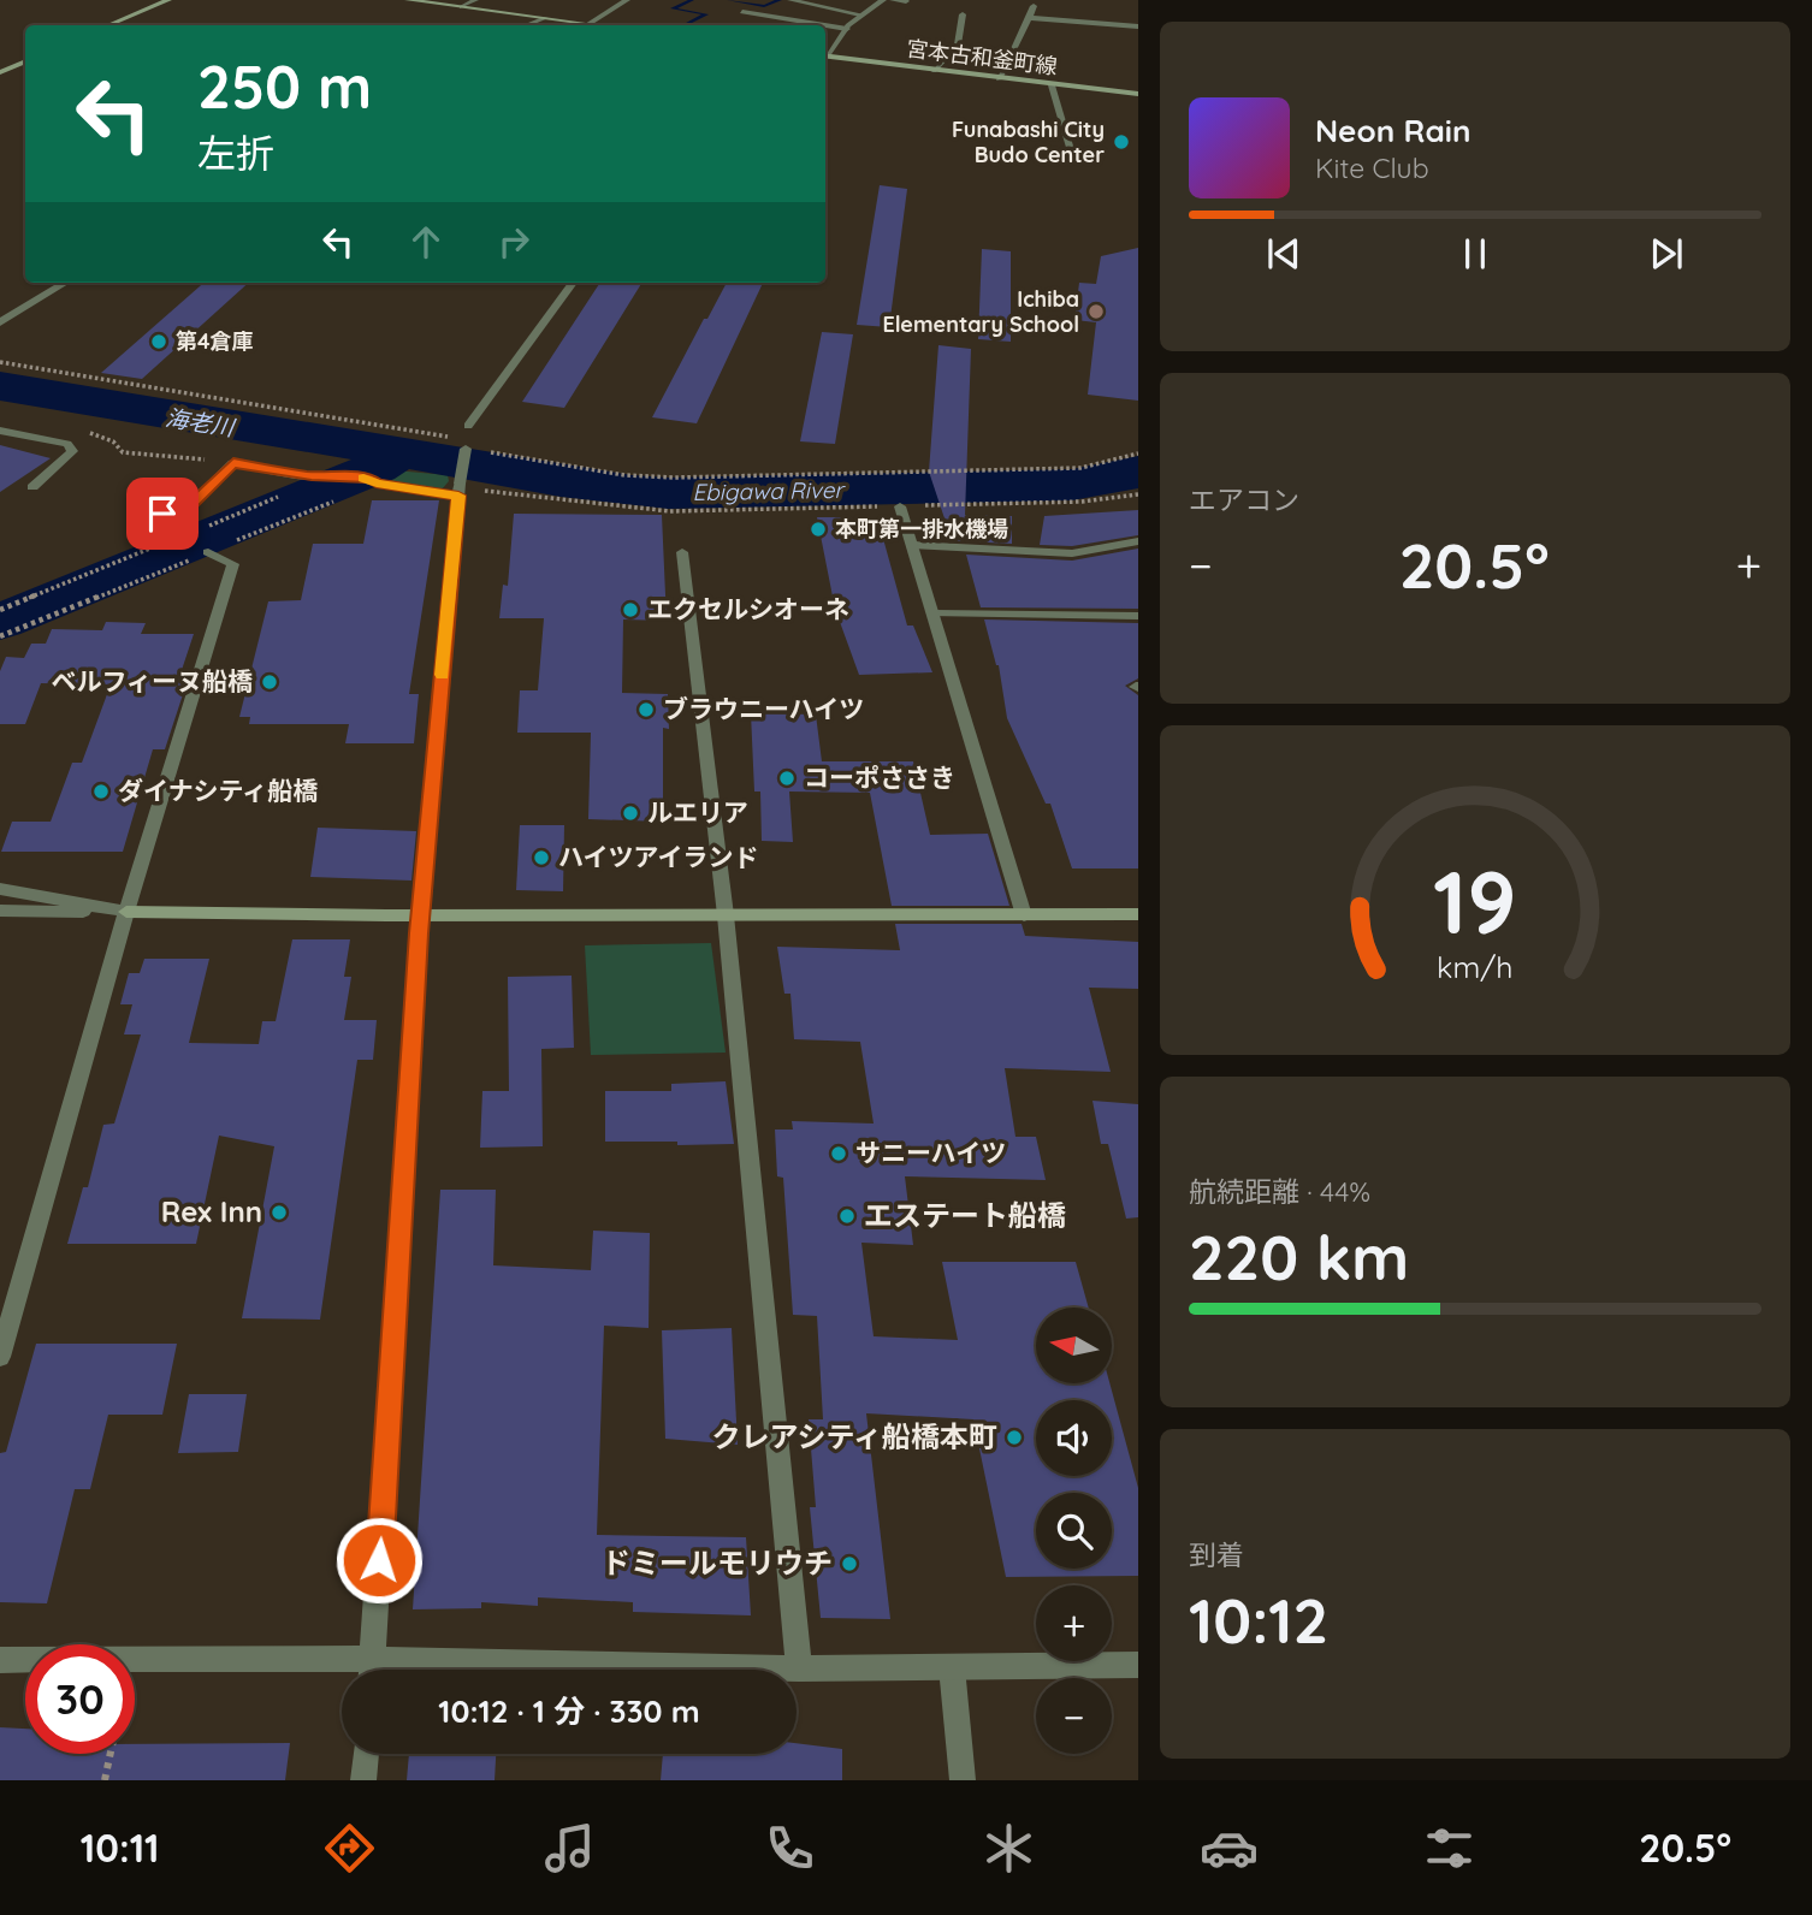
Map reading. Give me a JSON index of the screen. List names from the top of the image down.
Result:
{
  "streets": {
    "street": ["宮本古和釜町線"]
  },
  "water": ["海老川", "Ebigawa River"],
  "places": [
    "Funabashi City Budo Center",
    "Ichiba Elementary School",
    "第4倉庫",
    "本町第一排水機場",
    "エクセルシオーネ",
    "ベルフィーヌ船橋",
    "ブラウニーハイツ",
    "コーポささき",
    "ダイナシティ船橋",
    "ルエリア",
    "ハイツアイランド",
    "サニーハイツ",
    "Rex Inn",
    "エステート船橋",
    "クレアシティ船橋本町",
    "ドミールモリウチ"
  ],
  "north": "left",
  "page": {
    "turn": ["250 m", "左折"],
    "song": ["Neon Rain", "Kite Club"],
    "tile": [
      "エアコン",
      ["航続距離 · 44%", "220 km"],
      ["到着", "10:12"]
    ],
    "heat": ["−", "20.5°", "+"],
    "map_buttons": ["+", "−"],
    "limit": "30",
    "trip": "10:12 · 1 分 · 330 m",
    "tabs": ["10:11", "20.5°"],
    "gauge": ["19", "km/h"]
  }
}
